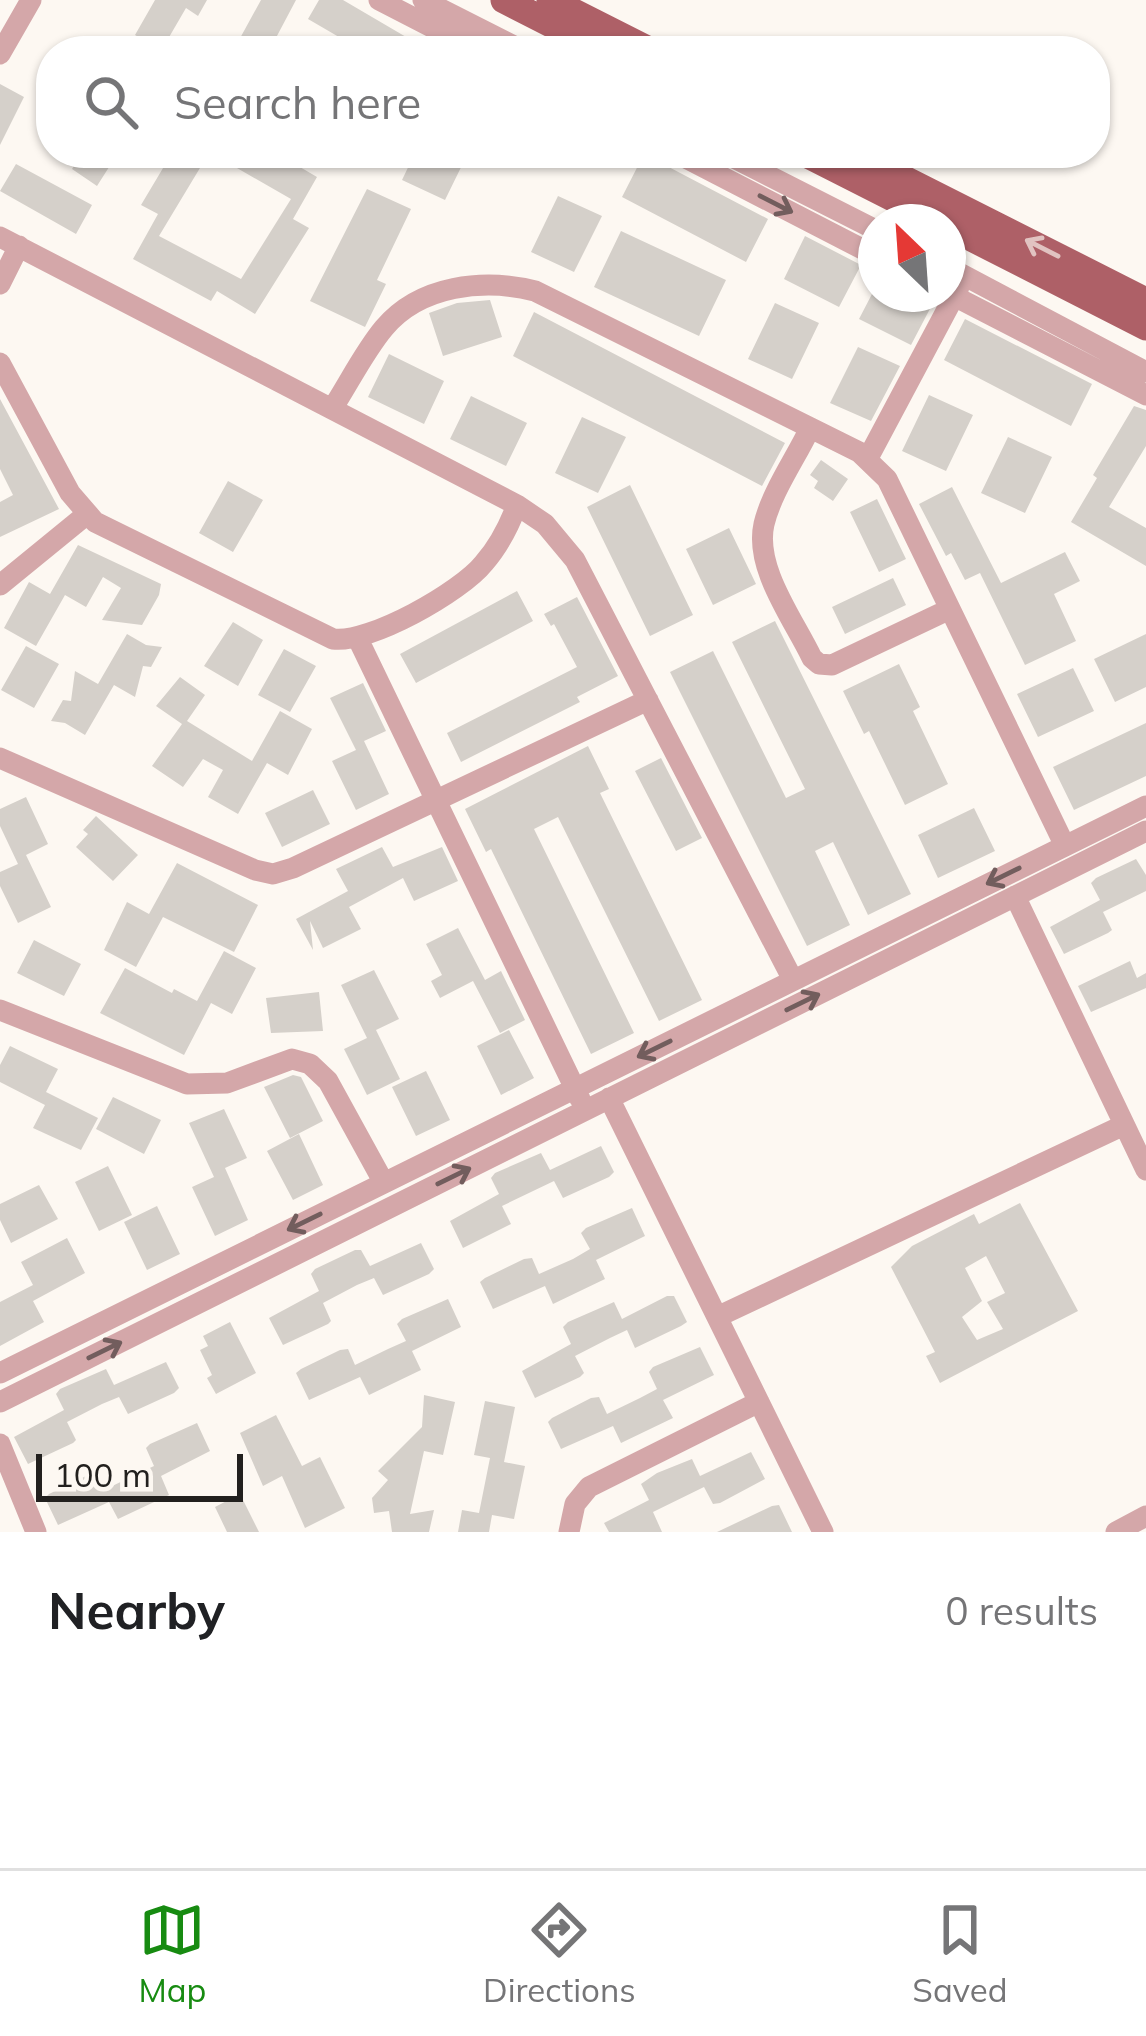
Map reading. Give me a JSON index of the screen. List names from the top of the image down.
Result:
{
  "scale_bar": "100 m",
  "north": "top left",
  "page": {
    "search": "Search here",
    "scale": "100 m",
    "heading": ["Nearby", "0 results"],
    "nav": ["Map", "Directions", "Saved"]
  }
}
